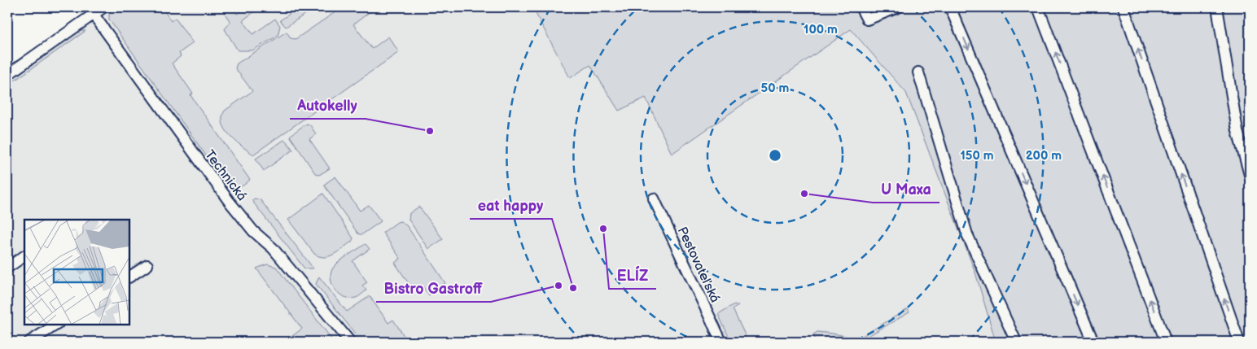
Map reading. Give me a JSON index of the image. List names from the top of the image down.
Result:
{
  "streets": {
    "street": ["Technická", "Pestovateľská"]
  },
  "places": [
    "Autokelly",
    "U Maxa",
    "ELÍZ",
    "Bistro Gastroff",
    "eat happy"
  ],
  "rings": [
    "100 m",
    "50 m",
    "150 m",
    "200 m"
  ]
}
